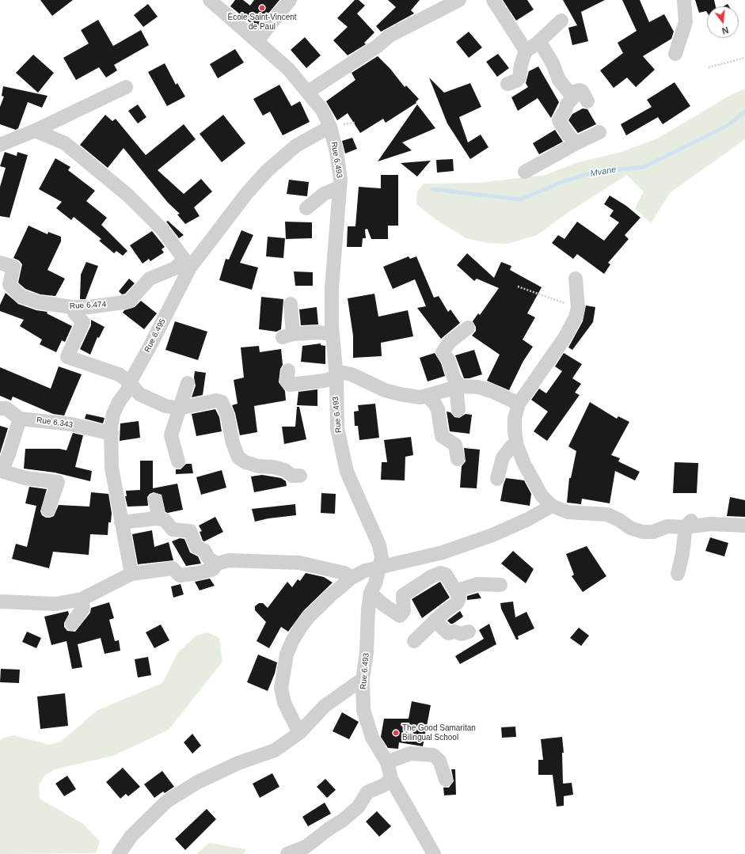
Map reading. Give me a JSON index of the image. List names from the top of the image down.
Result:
{
  "streets": {
    "street": [
      "Rue 6.493",
      "Rue 6.474",
      "Rue 6.495",
      "Rue 6.343"
    ]
  },
  "crossings": [
    ["Rue 6.493", "Rue 6.495"],
    ["Rue 6.474", "Rue 6.495"],
    ["Rue 6.495", "Rue 6.343"]
  ],
  "water": ["Mvane"],
  "places": ["École Saint-Vincent de Paul", "The Good Samaritan Bilingual School"],
  "north": "bottom"
}
